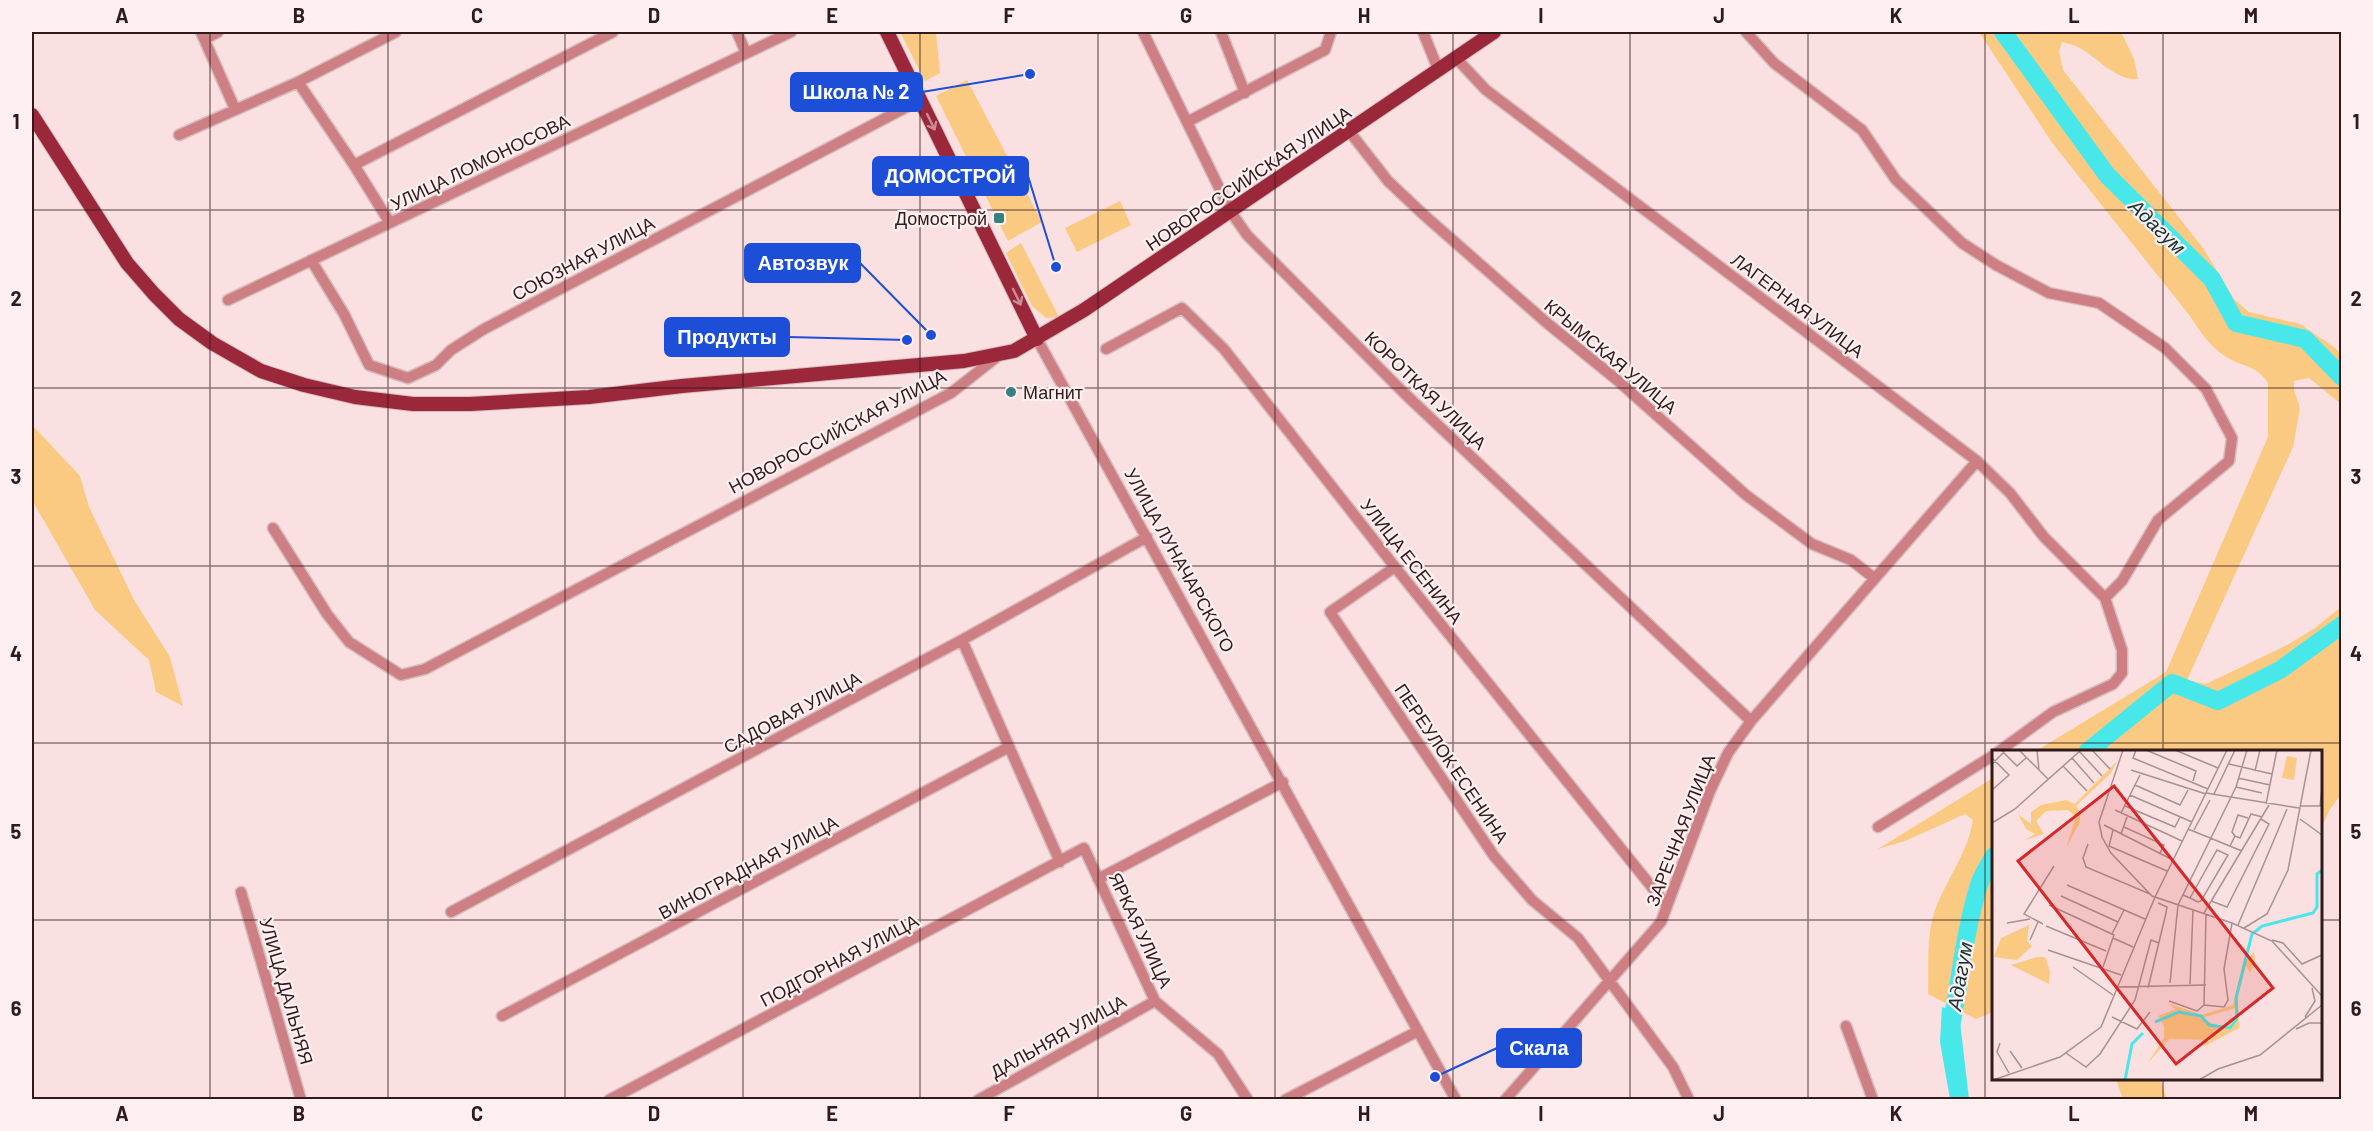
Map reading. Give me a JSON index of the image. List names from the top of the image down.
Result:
{
  "streets": {
    "main road": ["НОВОРОССИЙСКАЯ УЛИЦА", "УЛИЦА ЛУНАЧАРСКОГО"],
    "street": [
      "УЛИЦА ЛОМОНОСОВА",
      "СОЮЗНАЯ УЛИЦА",
      "ЛАГЕРНАЯ УЛИЦА",
      "КРЫМСКАЯ УЛИЦА",
      "КОРОТКАЯ УЛИЦА",
      "УЛИЦА ЕСЕНИНА",
      "САДОВАЯ УЛИЦА",
      "ПЕРЕУЛОК ЕСЕНИНА",
      "ЗАРЕЧНАЯ УЛИЦА",
      "ВИНОГРАДНАЯ УЛИЦА",
      "ЯРКАЯ УЛИЦА",
      "ПОДГОРНАЯ УЛИЦА",
      "УЛИЦА ДАЛЬНЯЯ",
      "ДАЛЬНЯЯ УЛИЦА"
    ]
  },
  "crossings": [
    ["УЛИЦА ЛОМОНОСОВА", "СОЮЗНАЯ УЛИЦА"],
    ["НОВОРОССИЙСКАЯ УЛИЦА", "ЛАГЕРНАЯ УЛИЦА"],
    ["НОВОРОССИЙСКАЯ УЛИЦА", "КРЫМСКАЯ УЛИЦА"],
    ["НОВОРОССИЙСКАЯ УЛИЦА", "КОРОТКАЯ УЛИЦА"],
    ["НОВОРОССИЙСКАЯ УЛИЦА", "УЛИЦА ЛУНАЧАРСКОГО"],
    ["СОЮЗНАЯ УЛИЦА", "УЛИЦА ЛУНАЧАРСКОГО"],
    ["ЛАГЕРНАЯ УЛИЦА", "ЗАРЕЧНАЯ УЛИЦА"],
    ["КРЫМСКАЯ УЛИЦА", "ЗАРЕЧНАЯ УЛИЦА"],
    ["КОРОТКАЯ УЛИЦА", "ЗАРЕЧНАЯ УЛИЦА"],
    ["УЛИЦА ЛУНАЧАРСКОГО", "САДОВАЯ УЛИЦА"],
    ["УЛИЦА ЕСЕНИНА", "ПЕРЕУЛОК ЕСЕНИНА"],
    ["УЛИЦА ЕСЕНИНА", "ЗАРЕЧНАЯ УЛИЦА"],
    ["ПЕРЕУЛОК ЕСЕНИНА", "ЗАРЕЧНАЯ УЛИЦА"],
    ["ЯРКАЯ УЛИЦА", "ПОДГОРНАЯ УЛИЦА"],
    ["ЯРКАЯ УЛИЦА", "ДАЛЬНЯЯ УЛИЦА"]
  ],
  "water": ["Адагум"],
  "places": {
    "other": [
      "Школа № 2",
      "ДОМОСТРОЙ",
      "Автозвук",
      "Продукты",
      "Магнит",
      "Скала"
    ],
    "transit": ["Домострой"]
  },
  "grid": {
    "columns": [
      "A",
      "B",
      "C",
      "D",
      "E",
      "F",
      "G",
      "H",
      "I",
      "J",
      "K",
      "L",
      "M"
    ],
    "rows": [
      "1",
      "2",
      "3",
      "4",
      "5",
      "6"
    ]
  }
}
